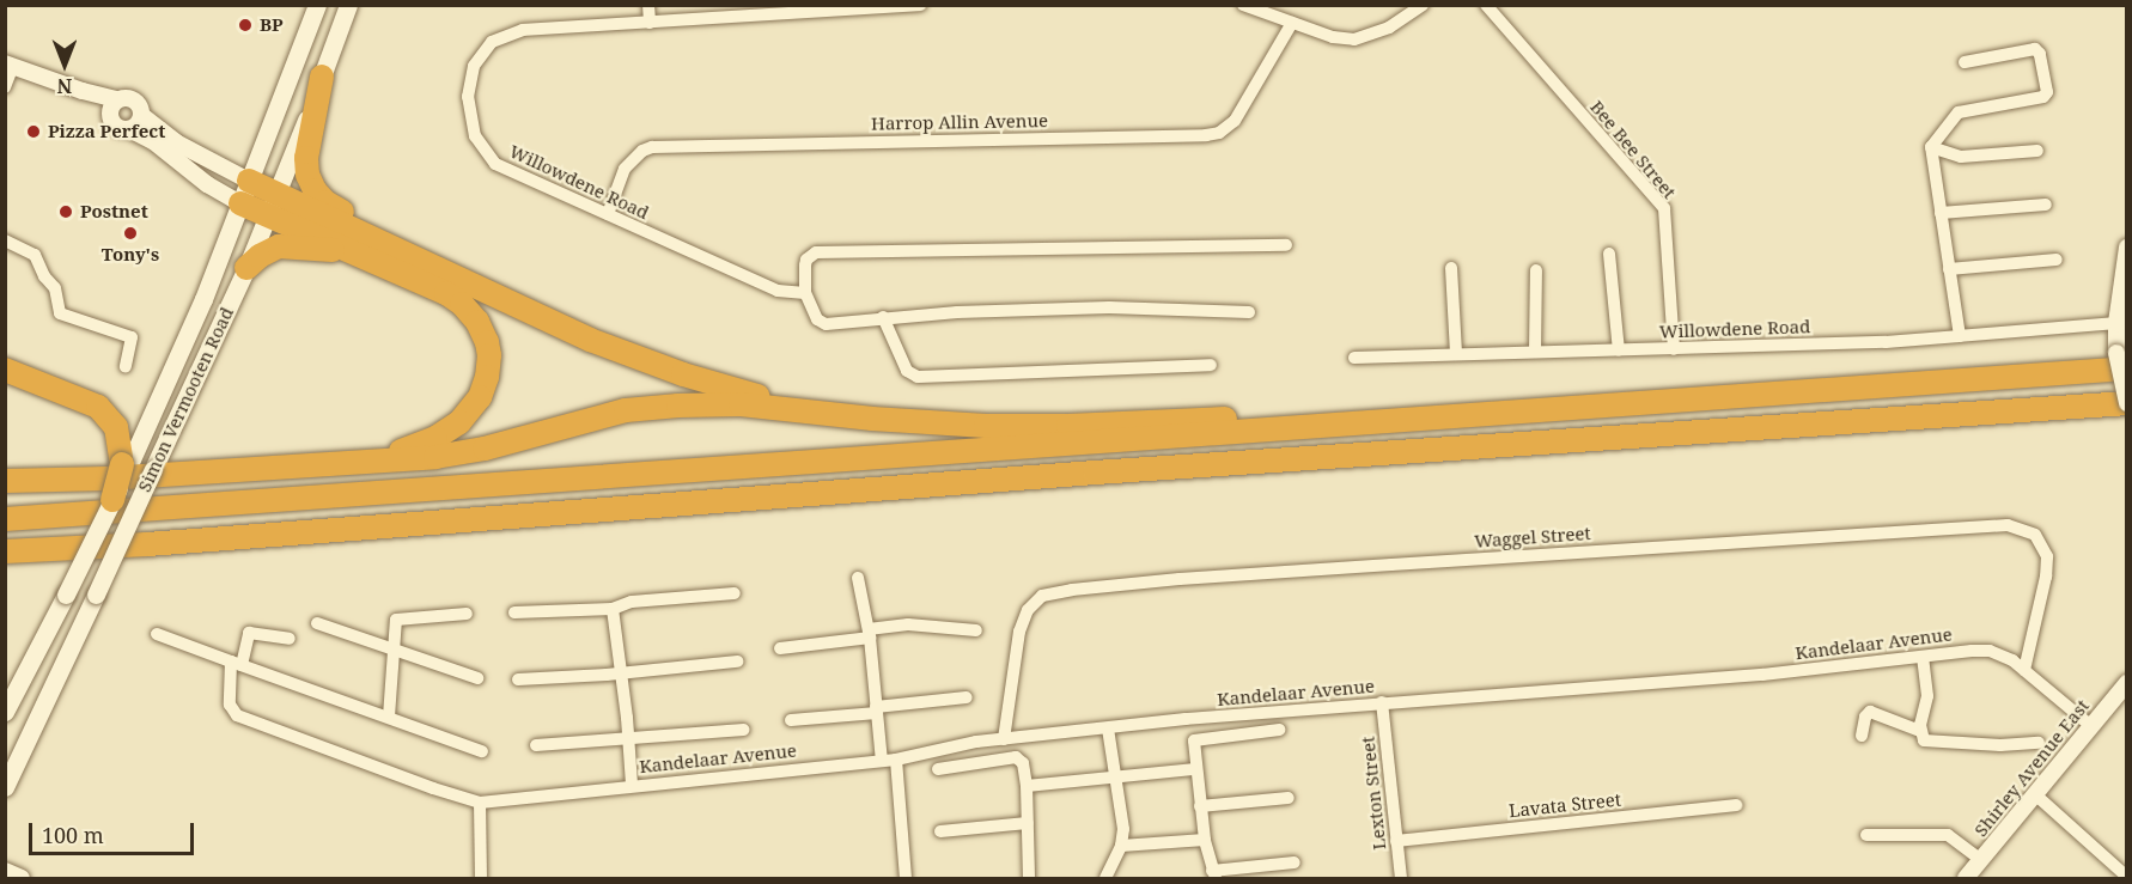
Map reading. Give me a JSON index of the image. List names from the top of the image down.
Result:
{
  "streets": {
    "main road": ["Simon Vermooten Road"],
    "street": [
      "Harrop Allin Avenue",
      "Bee Bee Street",
      "Willowdene Road",
      "Waggel Street",
      "Kandelaar Avenue",
      "Shirley Avenue East",
      "Lexton Street",
      "Lavata Street"
    ]
  },
  "crossings": [
    ["Harrop Allin Avenue", "Willowdene Road"],
    ["Bee Bee Street", "Willowdene Road"],
    ["Waggel Street", "Kandelaar Avenue"],
    ["Kandelaar Avenue", "Shirley Avenue East"],
    ["Kandelaar Avenue", "Lexton Street"],
    ["Lexton Street", "Lavata Street"]
  ],
  "places": [
    "BP",
    "Pizza Perfect",
    "Postnet",
    "Tony's"
  ],
  "scale_bar": "100 m",
  "north": "bottom"
}
